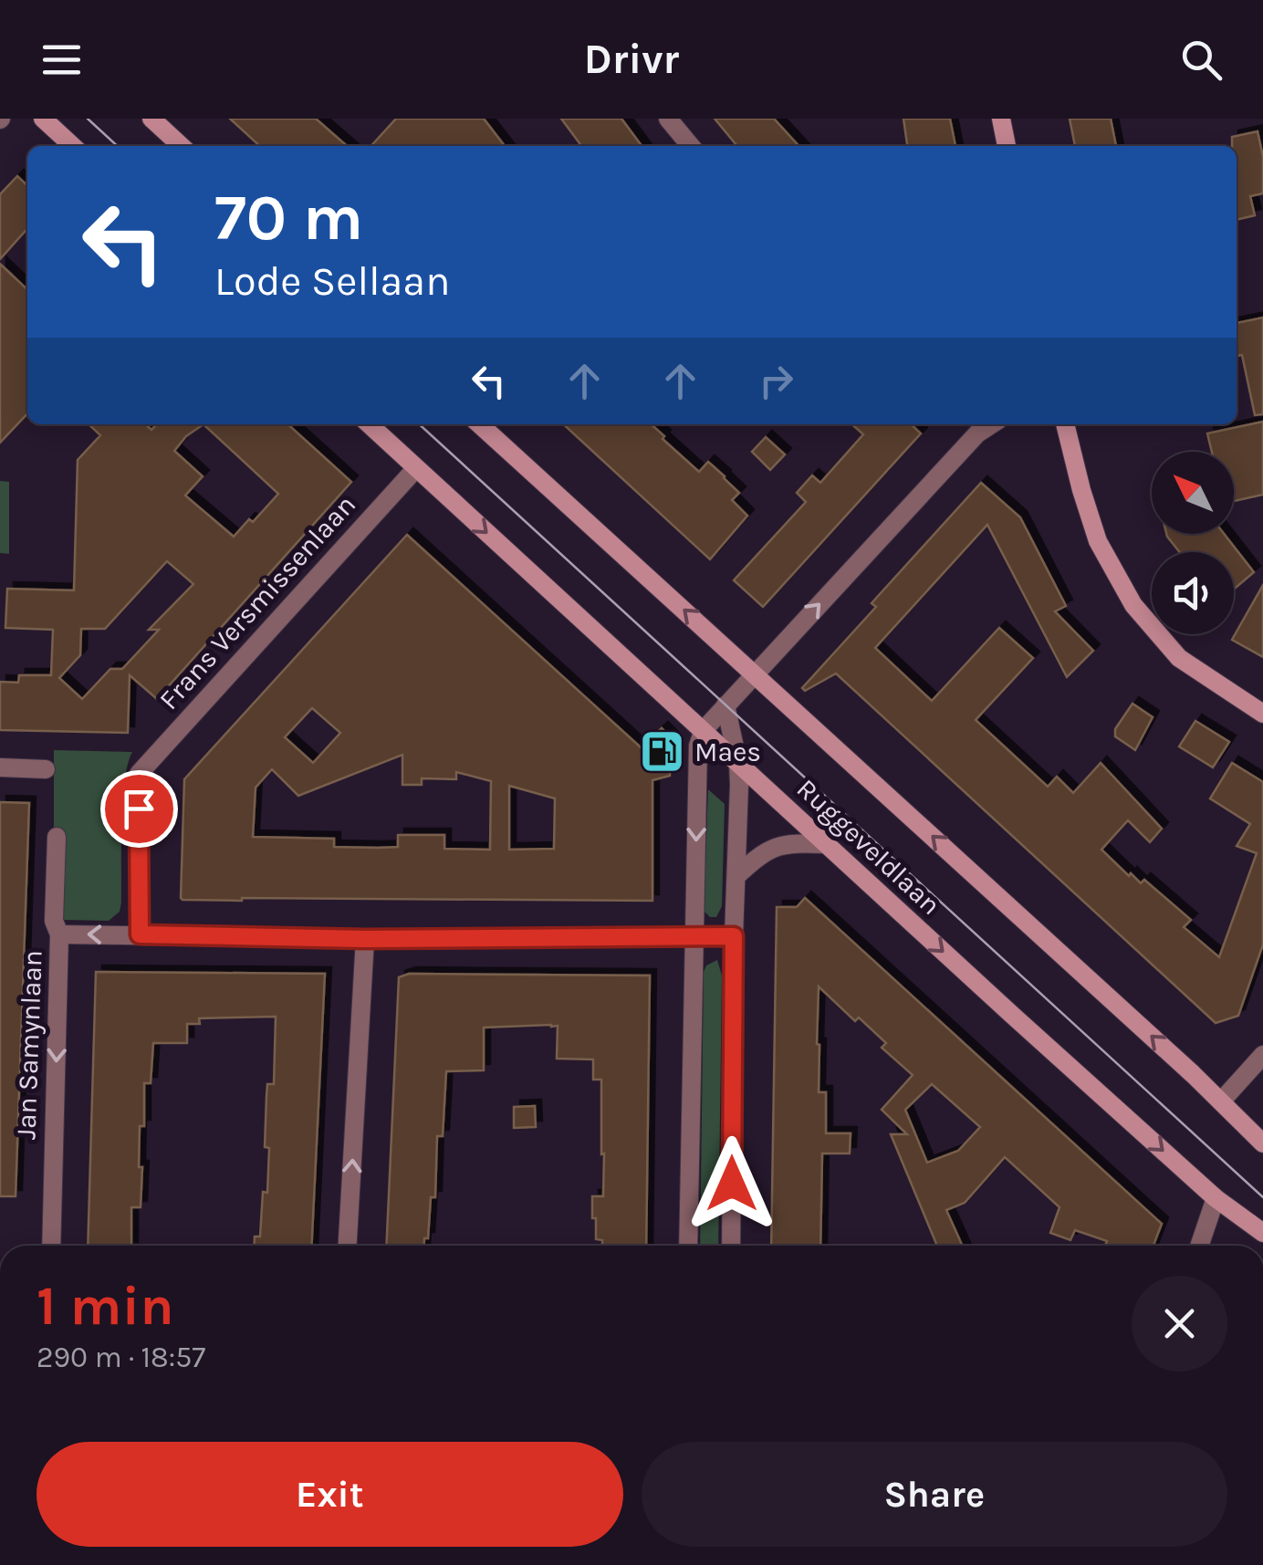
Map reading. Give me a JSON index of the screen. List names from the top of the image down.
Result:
{
  "streets": {
    "street": ["Frans Versmissenlaan", "Ruggeveldlaan", "Jan Samynlaan"]
  },
  "crossings": [
    ["Frans Versmissenlaan", "Ruggeveldlaan"]
  ],
  "one_way": ["Jan Samynlaan"],
  "places": {
    "fuel station": ["Maes"]
  },
  "north": "top left",
  "page": {
    "header": "Drivr",
    "turn": ["70 m", "Lode Sellaan"],
    "heading": ["1 min", "290 m · 18:57"],
    "buttons": ["Exit", "Share"]
  }
}
